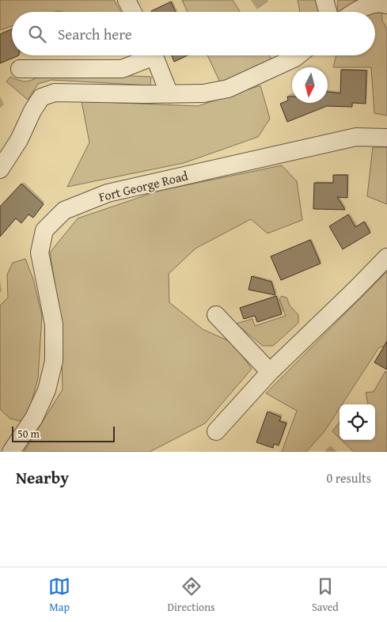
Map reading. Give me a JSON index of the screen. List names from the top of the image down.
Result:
{
  "streets": {
    "street": ["Fort George Road"]
  },
  "scale_bar": "50 m",
  "north": "bottom",
  "page": {
    "search": "Search here",
    "scale": "50 m",
    "heading": ["Nearby", "0 results"],
    "nav": ["Map", "Directions", "Saved"]
  }
}
